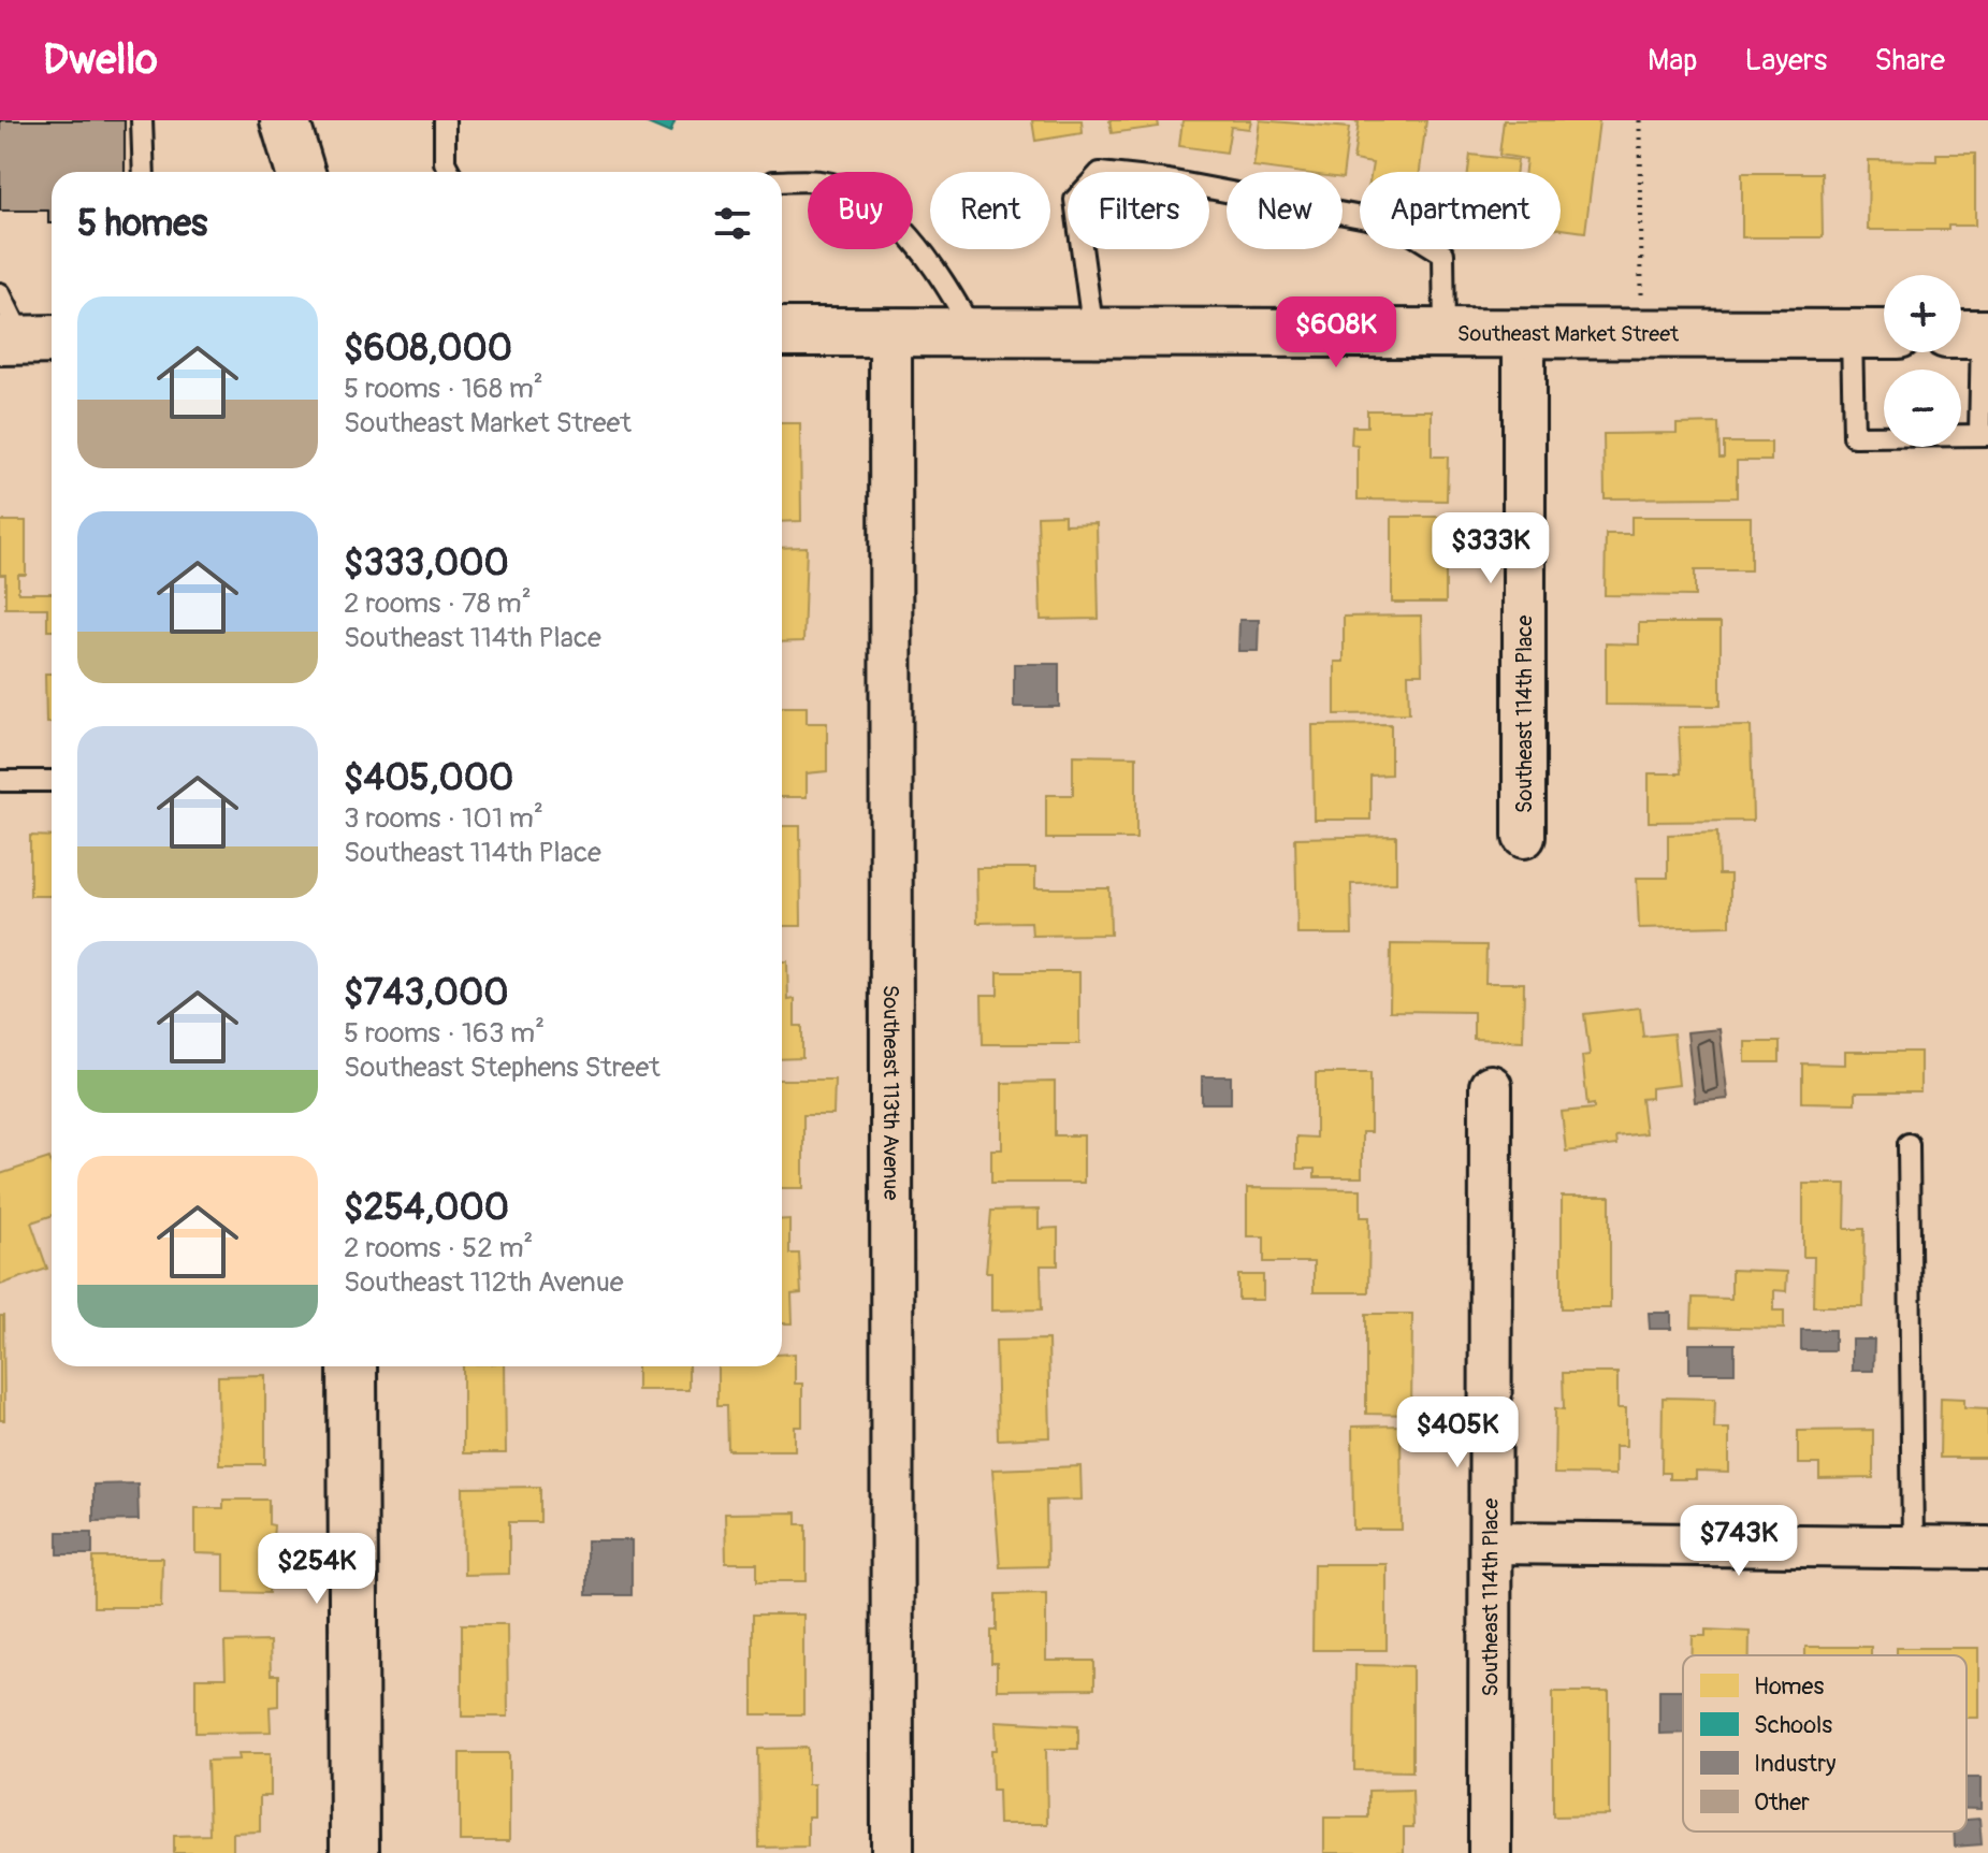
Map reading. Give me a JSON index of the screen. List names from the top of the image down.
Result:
{
  "streets": {
    "street": ["Southeast Market Street", "Southeast 114th Place", "Southeast 113th Avenue"]
  },
  "crossings": [
    ["Southeast Market Street", "Southeast 114th Place"],
    ["Southeast Market Street", "Southeast 113th Avenue"]
  ],
  "legend": [
    "Homes",
    "Schools",
    "Industry",
    "Other"
  ],
  "page": {
    "header": "Dwello",
    "nav": ["Map", "Layers", "Share"],
    "chip": [
      "Buy",
      "Rent",
      "Filters",
      "New",
      "Apartment"
    ],
    "heading": "5 homes",
    "map_buttons": ["+", "−"],
    "list": [
      {
        "name": "$608,000",
        "note": "5 rooms · 168 m² · Southeast Market Street"
      },
      {
        "name": "$333,000",
        "note": "2 rooms · 78 m² · Southeast 114th Place"
      },
      {
        "name": "$405,000",
        "note": "3 rooms · 101 m² · Southeast 114th Place"
      },
      {
        "name": "$743,000",
        "note": "5 rooms · 163 m² · Southeast Stephens Street"
      },
      {
        "name": "$254,000",
        "note": "2 rooms · 52 m² · Southeast 112th Avenue"
      }
    ],
    "price": [
      "$608K",
      "$333K",
      "$405K",
      "$743K",
      "$254K"
    ]
  }
}
